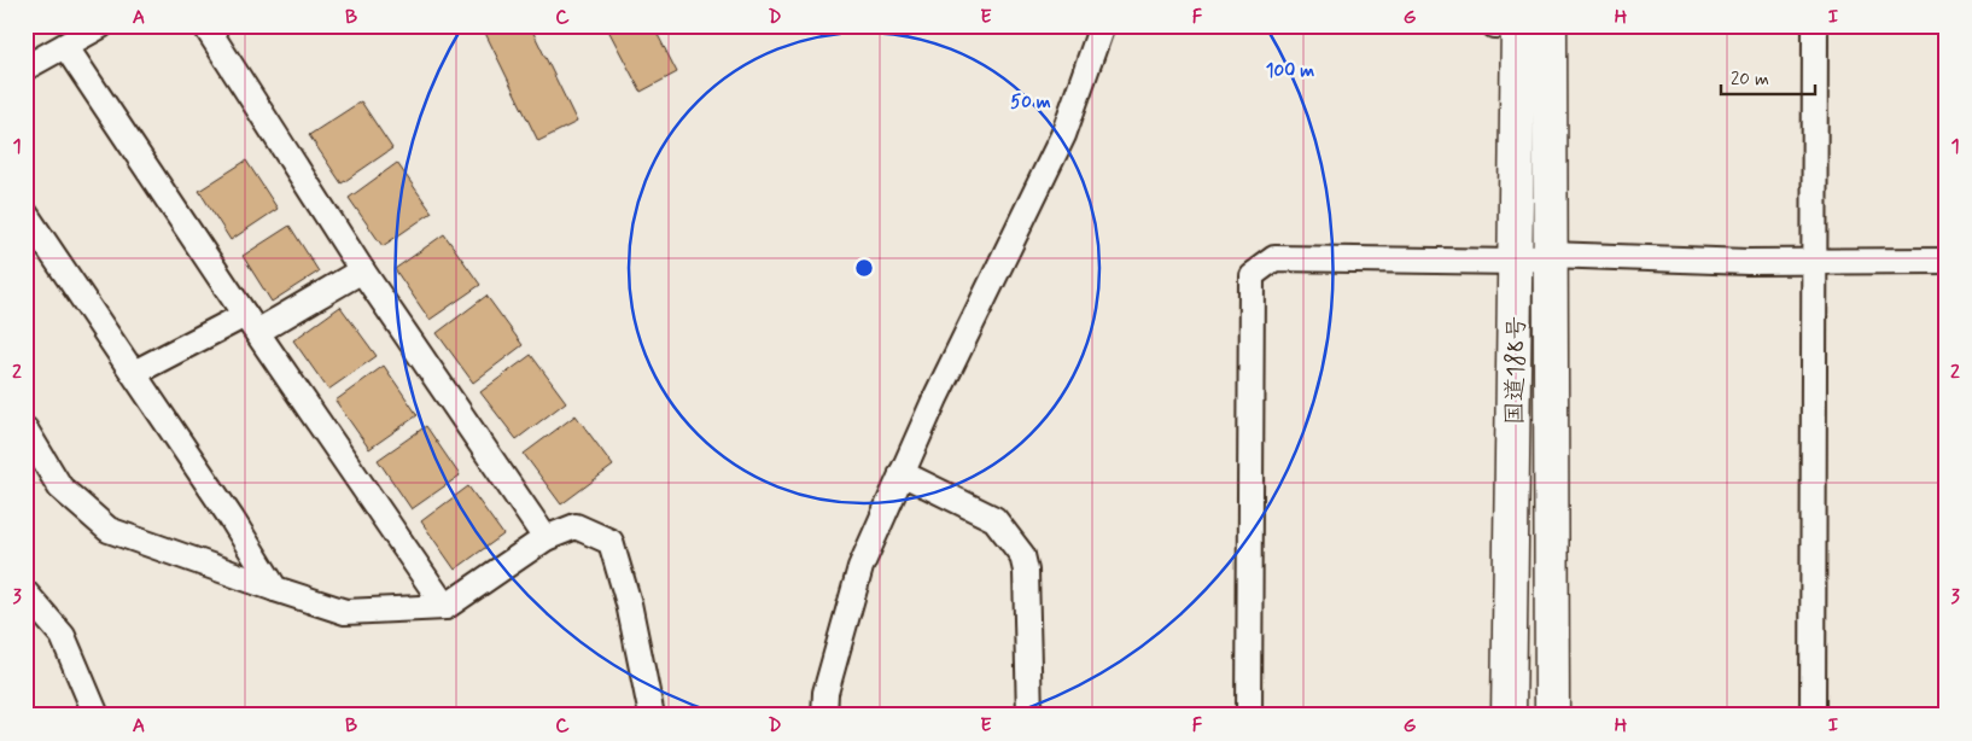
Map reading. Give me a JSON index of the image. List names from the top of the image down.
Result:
{
  "streets": {
    "highway": ["国道188号"]
  },
  "scale_bar": "20 m",
  "grid": {
    "columns": [
      "A",
      "B",
      "C",
      "D",
      "E",
      "F",
      "G",
      "H",
      "I"
    ],
    "rows": ["1", "2", "3"]
  },
  "rings": ["100 m", "50 m"]
}
